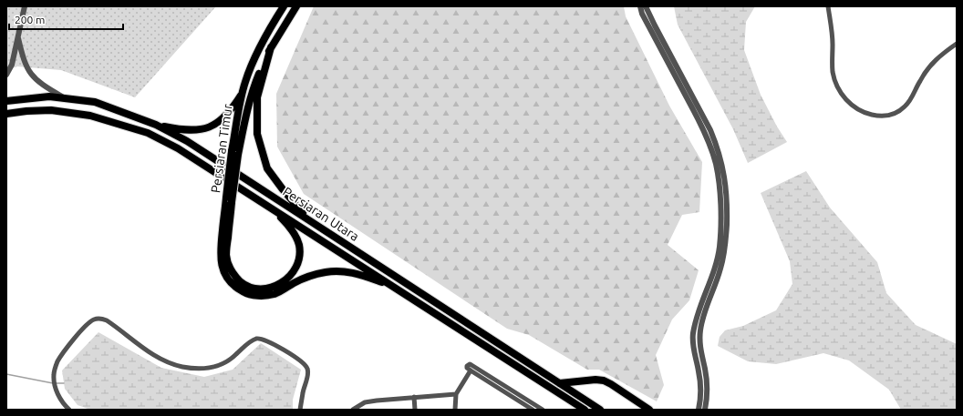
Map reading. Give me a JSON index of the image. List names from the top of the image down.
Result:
{
  "streets": {
    "main road": ["Persiaran Timur", "Persiaran Utara"]
  },
  "scale_bar": "200 m"
}
